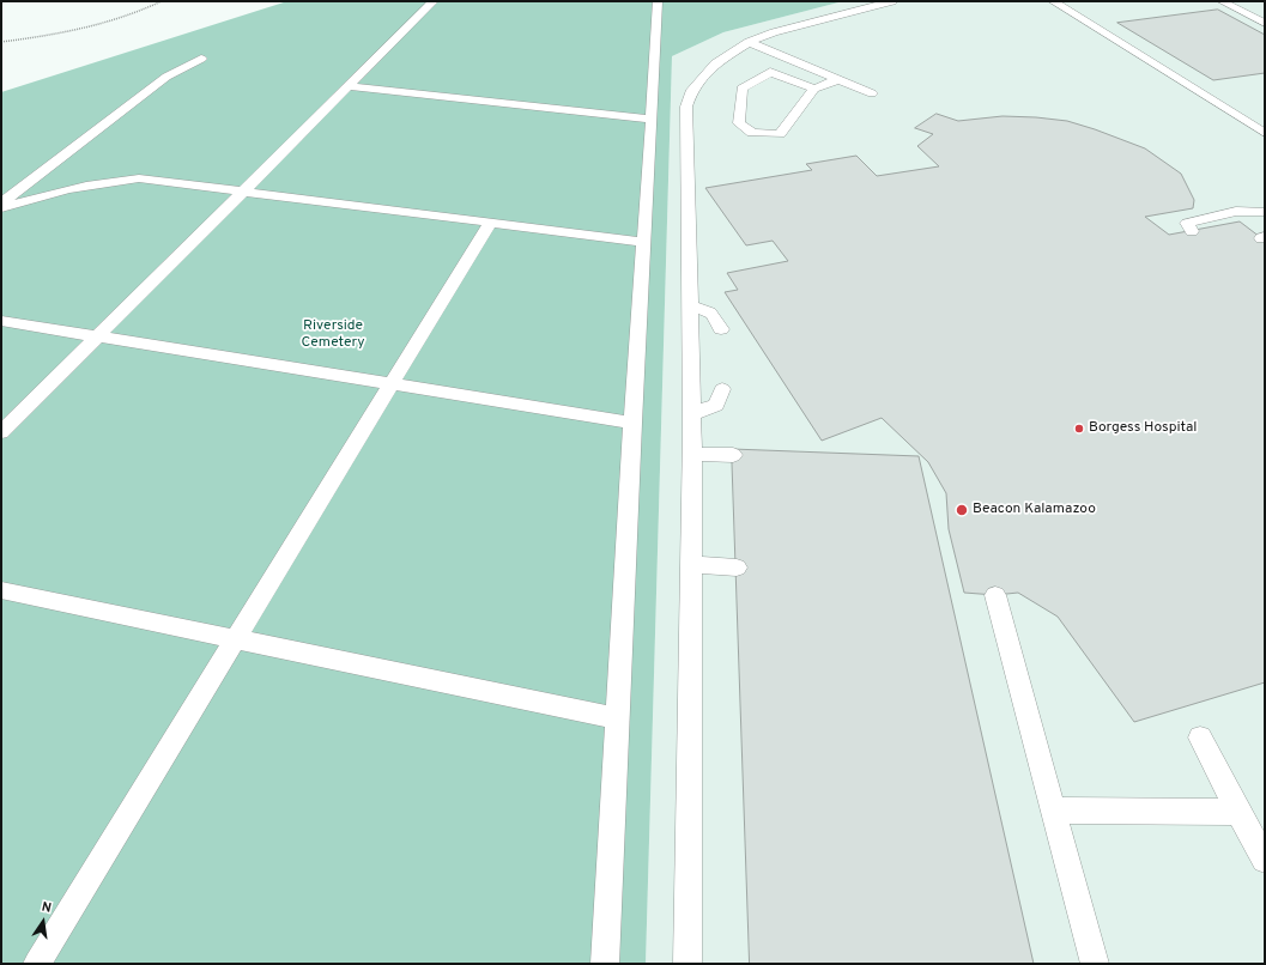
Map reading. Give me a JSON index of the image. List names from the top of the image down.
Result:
{
  "parks": ["Riverside Cemetery"],
  "places": ["Borgess Hospital", "Beacon Kalamazoo"],
  "north": "top"
}
